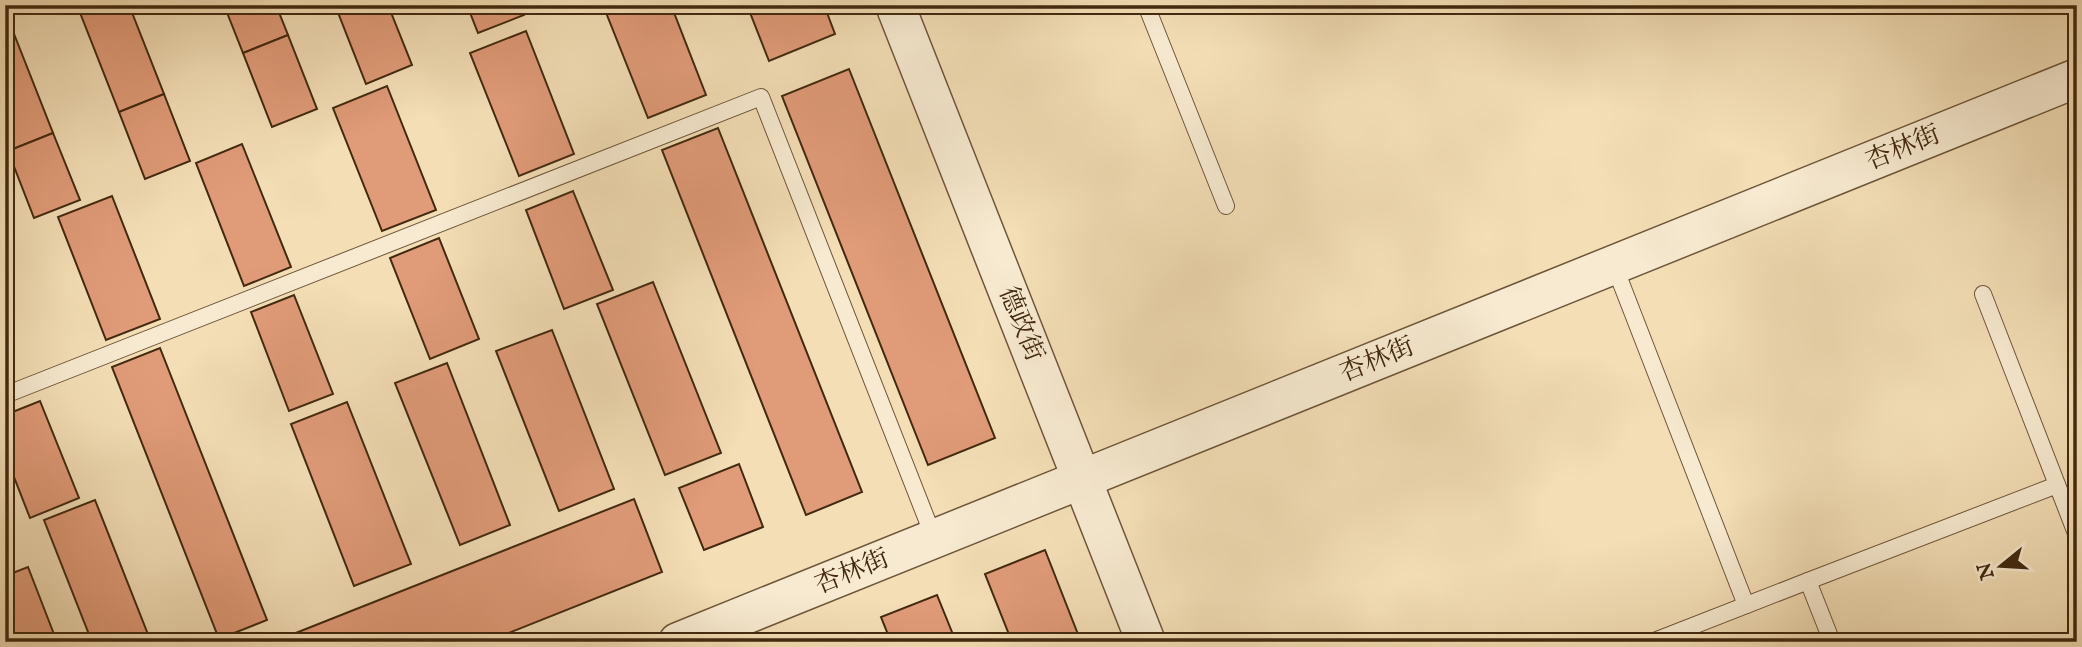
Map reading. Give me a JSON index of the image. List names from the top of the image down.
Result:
{
  "streets": {
    "street": ["杏林街", "德政街"]
  },
  "crossings": [
    ["杏林街", "德政街"]
  ],
  "north": "left"
}
